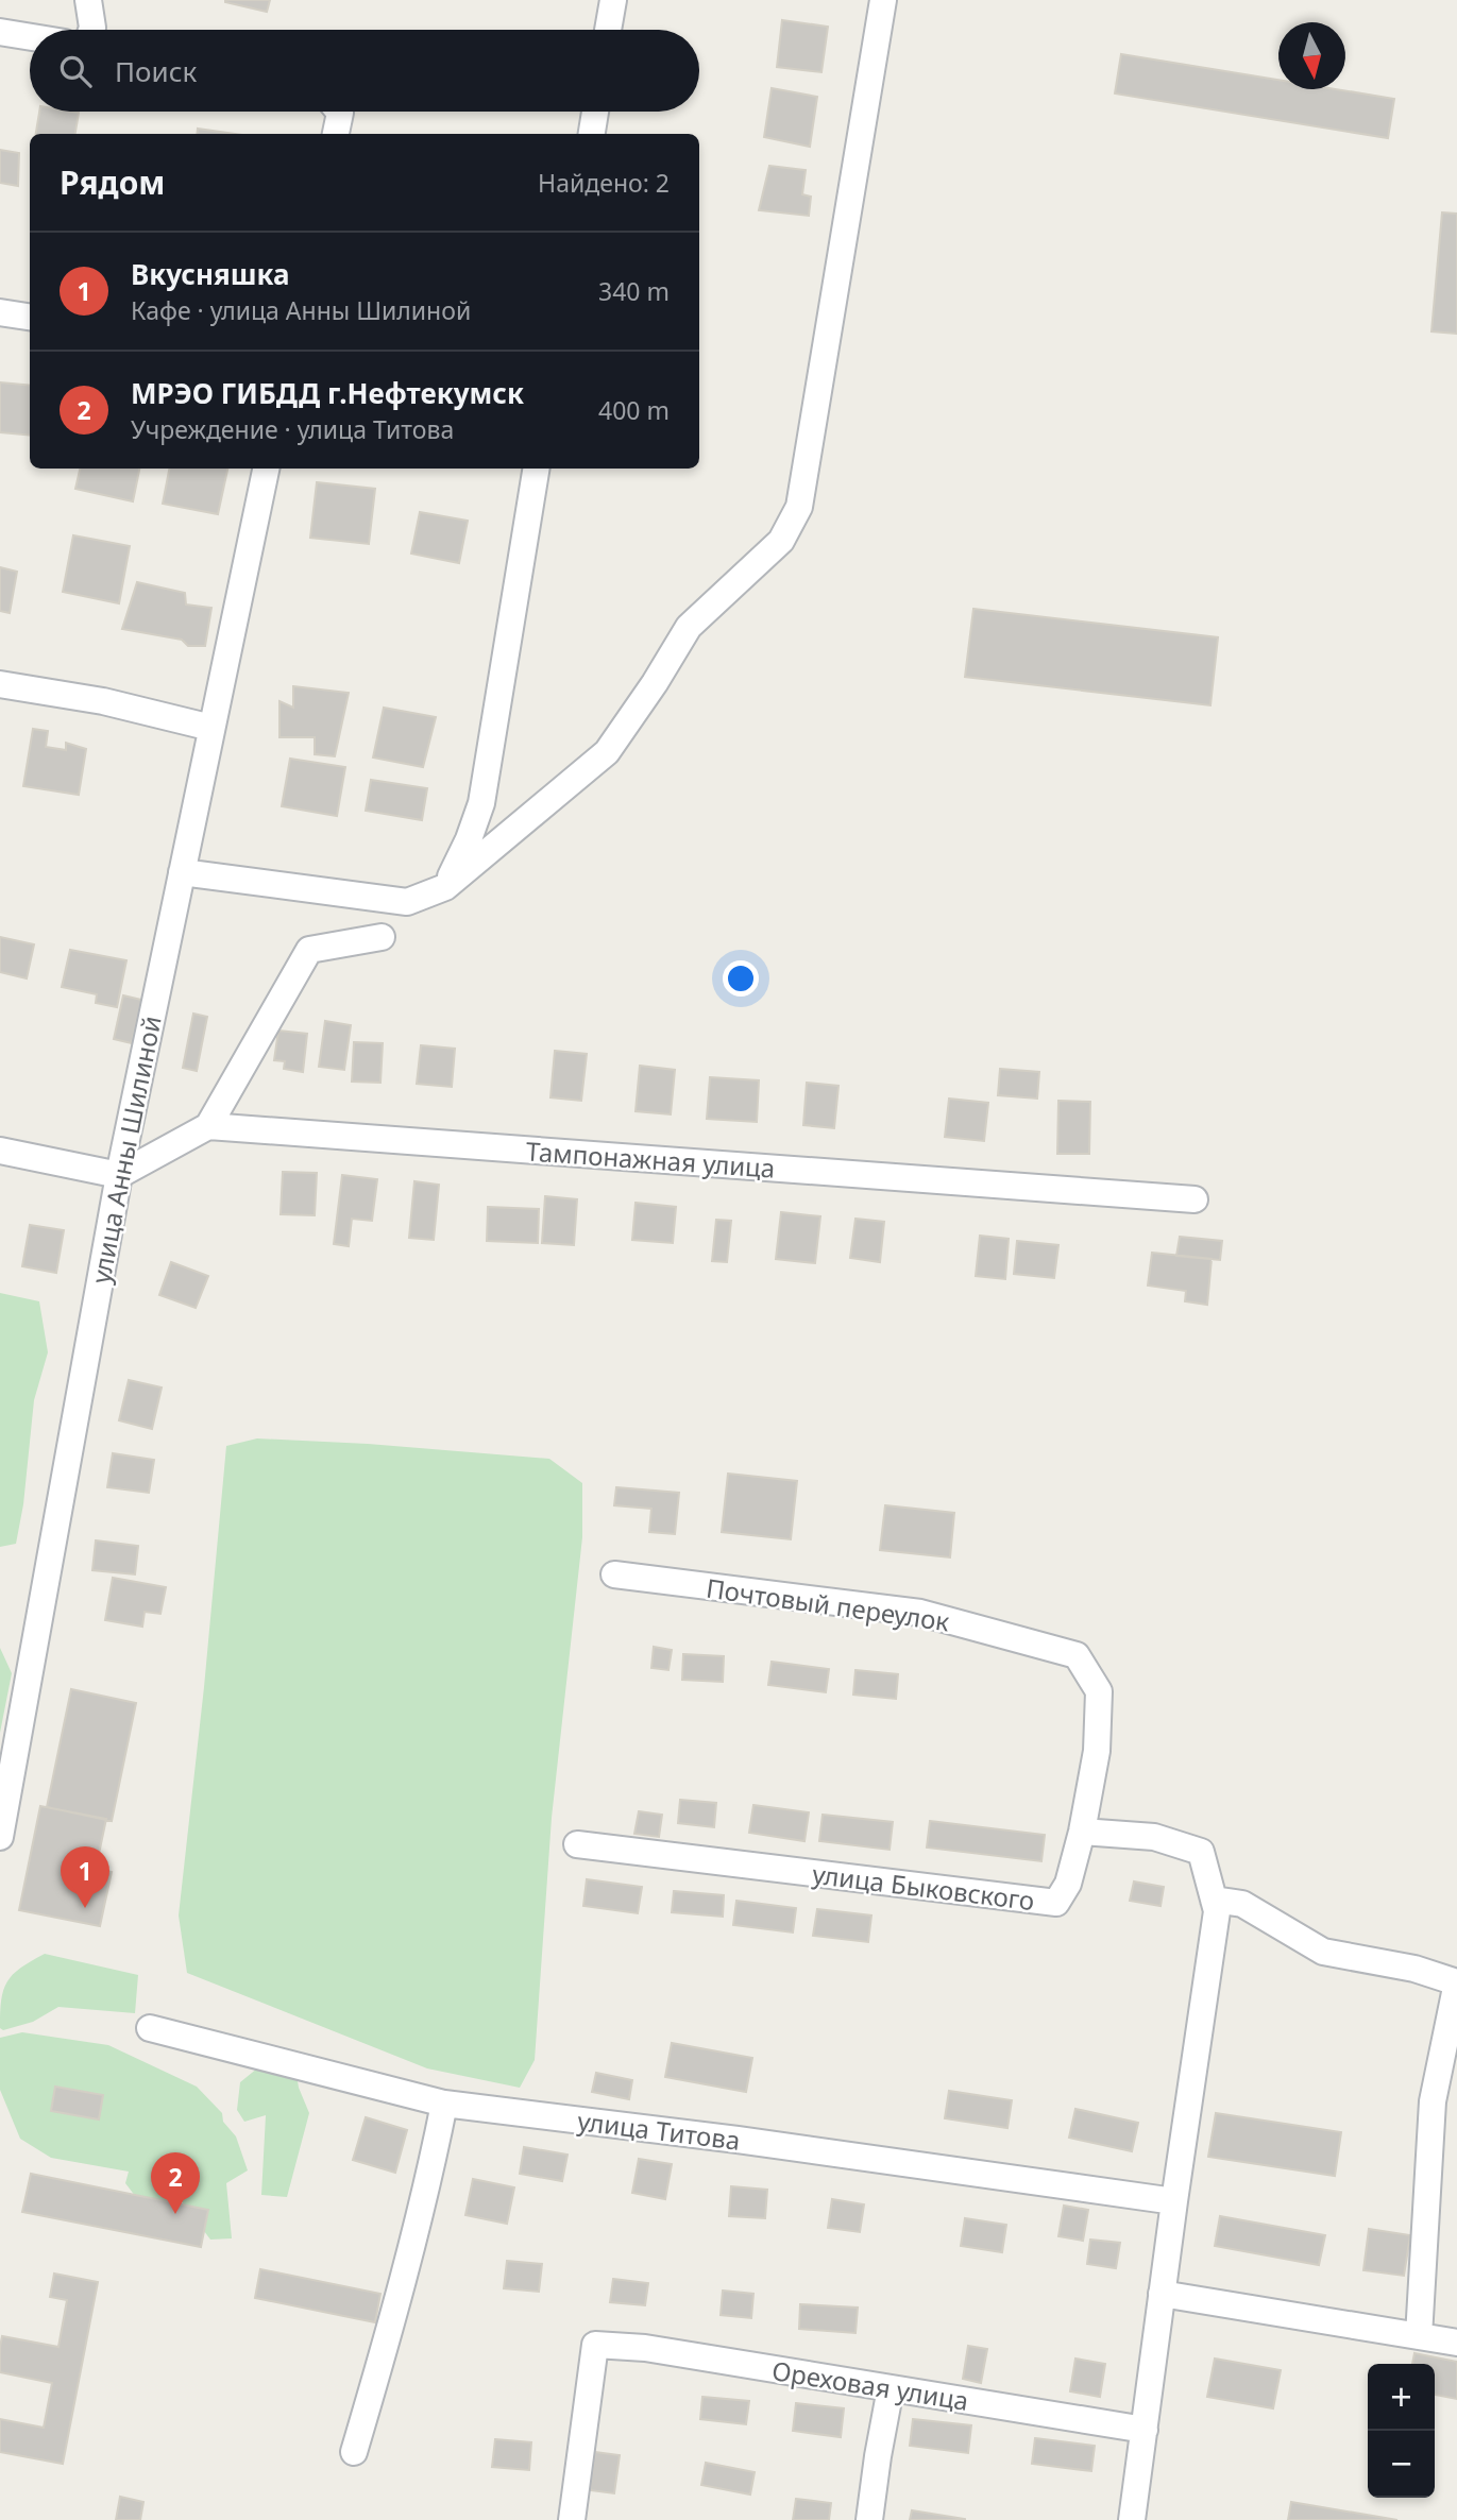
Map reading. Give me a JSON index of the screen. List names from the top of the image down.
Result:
{
  "streets": {
    "street": [
      "улица Анны Шилиной",
      "Тампонажная улица",
      "Почтовый переулок",
      "улица Быковского",
      "улица Титова",
      "Ореховая улица"
    ]
  },
  "crossings": [
    ["Почтовый переулок", "улица Быковского"]
  ],
  "north": "bottom",
  "page": {
    "search": "Поиск",
    "heading": ["Рядом", "Найдено: 2"],
    "list": [
      {
        "mark": "1",
        "name": "Вкусняшка",
        "note": "Кафе · улица Анны Шилиной",
        "value": "340 m"
      },
      {
        "mark": "2",
        "name": "МРЭО ГИБДД г.Нефтекумск",
        "note": "Учреждение · улица Титова",
        "value": "400 m"
      }
    ],
    "pins": ["1", "2"],
    "map_buttons": ["+", "−"]
  }
}
